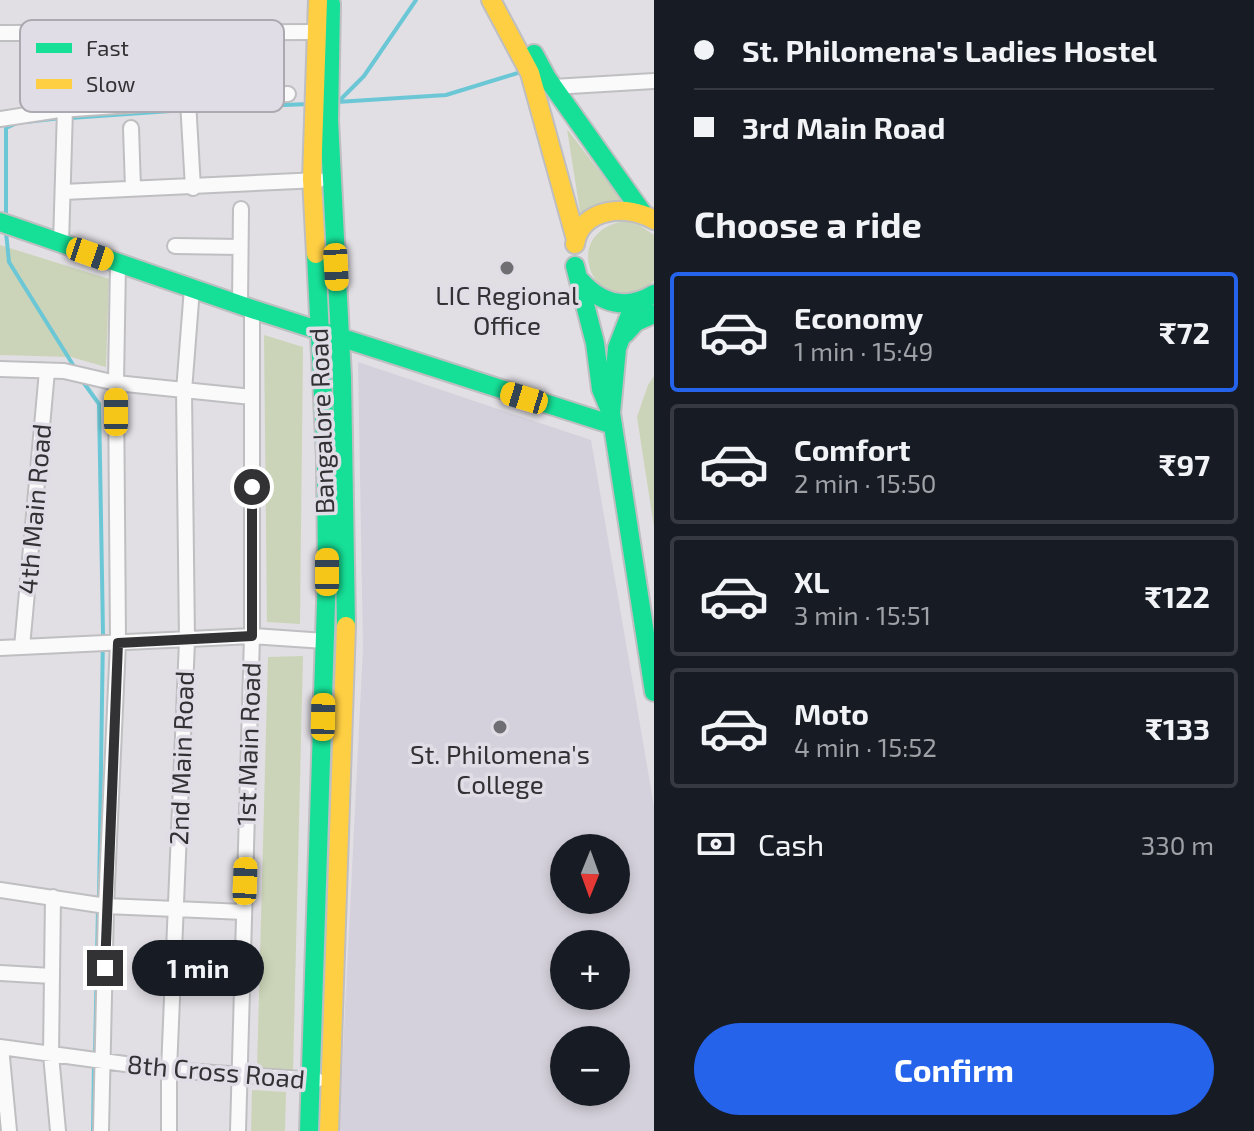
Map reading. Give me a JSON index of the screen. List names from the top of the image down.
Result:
{
  "streets": {
    "main road": ["Bangalore Road"],
    "street": [
      "4th Main Road",
      "1st Main Road",
      "2nd Main Road",
      "8th Cross Road"
    ]
  },
  "crossings": [
    ["Bangalore Road", "8th Cross Road"],
    ["1st Main Road", "8th Cross Road"],
    ["2nd Main Road", "8th Cross Road"]
  ],
  "places": ["LIC Regional Office", "St. Philomena's College"],
  "legend": ["Fast", "Slow"],
  "north": "bottom",
  "page": {
    "banner": ["St. Philomena's Ladies Hostel", "3rd Main Road"],
    "heading": "Choose a ride",
    "list": [
      {
        "name": "Economy",
        "note": "1 min · 15:49",
        "value": "₹72"
      },
      {
        "name": "Comfort",
        "note": "2 min · 15:50",
        "value": "₹97"
      },
      {
        "name": "XL",
        "note": "3 min · 15:51",
        "value": "₹122"
      },
      {
        "name": "Moto",
        "note": "4 min · 15:52",
        "value": "₹133"
      }
    ],
    "pay": ["Cash", "330 m"],
    "map_buttons": ["+", "−"],
    "bubble": "1 min",
    "buttons": "Confirm"
  }
}
